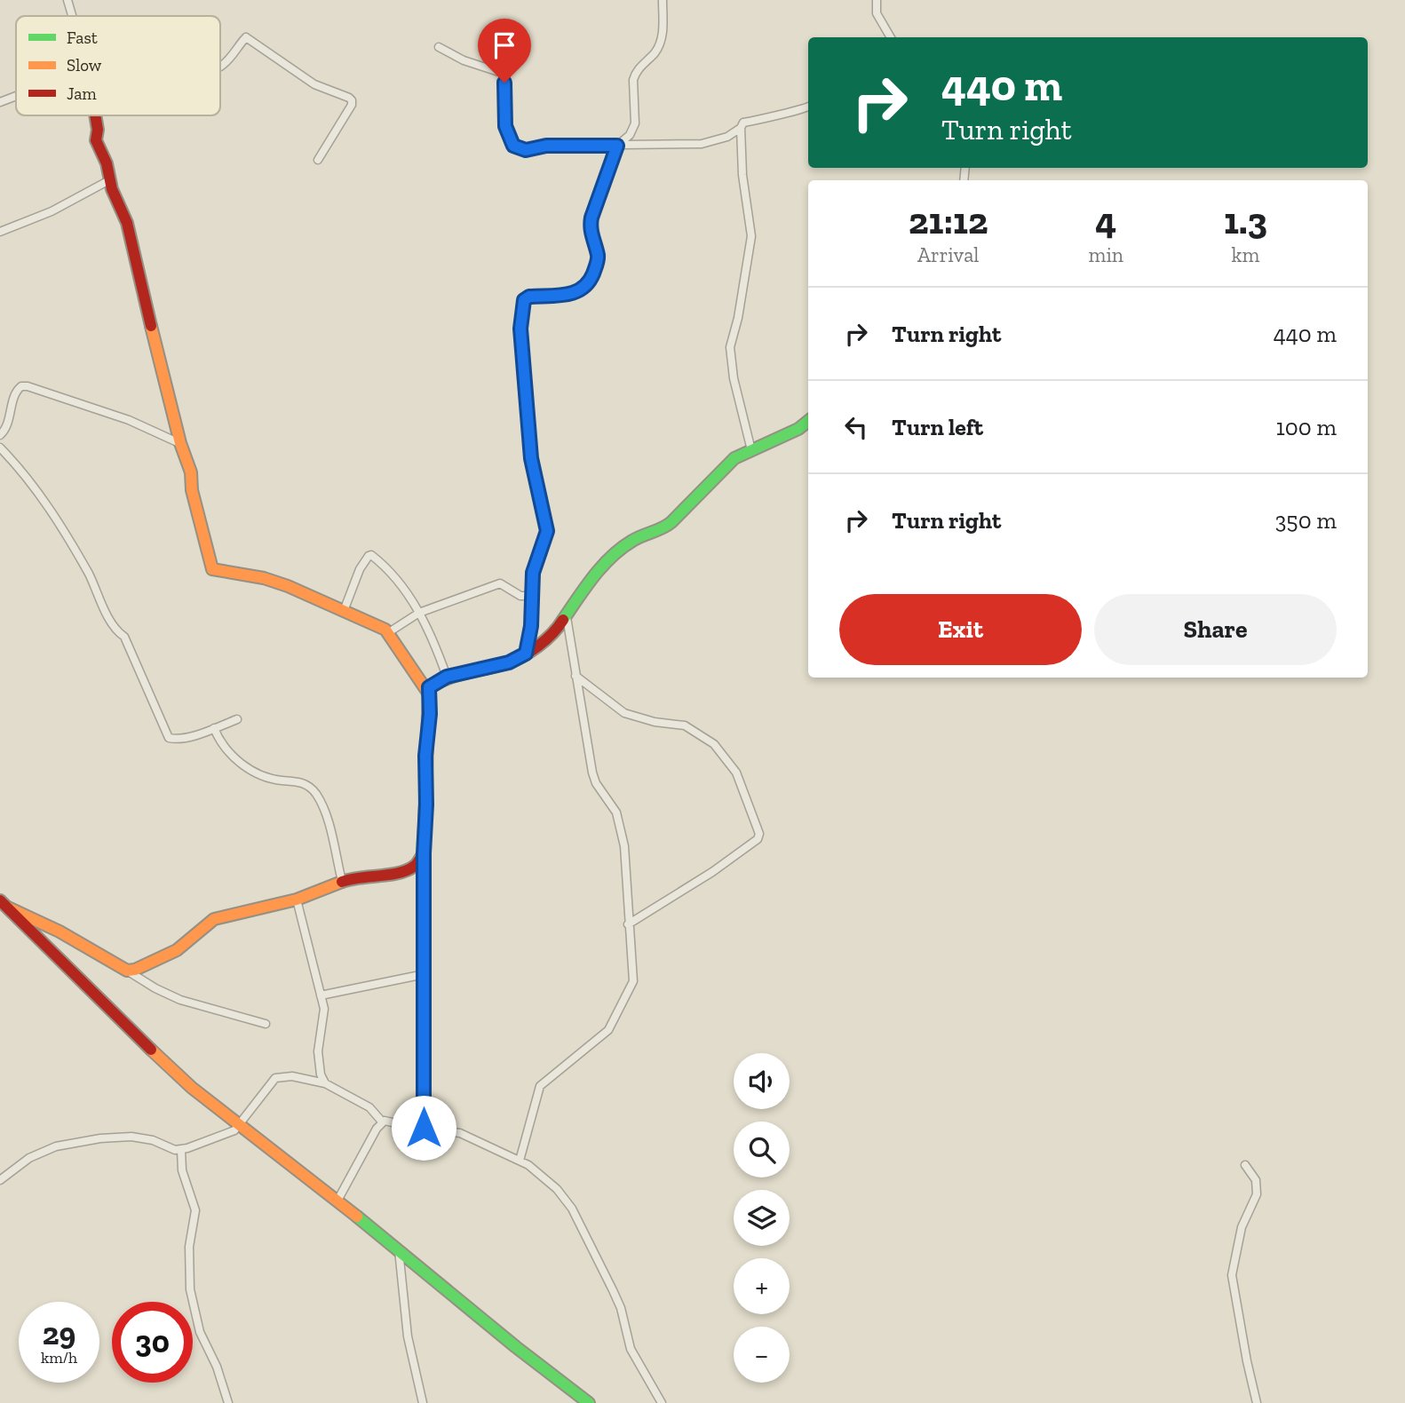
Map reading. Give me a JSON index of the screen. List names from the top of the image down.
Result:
{
  "legend": ["Fast", "Slow", "Jam"],
  "page": {
    "turn": ["440 m", "Turn right"],
    "eta": [
      "21:12",
      "Arrival",
      "4",
      "min",
      "1.3",
      "km"
    ],
    "list": [
      {
        "name": "Turn right",
        "value": "440 m"
      },
      {
        "name": "Turn left",
        "value": "100 m"
      },
      {
        "name": "Turn right",
        "value": "350 m"
      }
    ],
    "buttons": ["Exit", "Share"],
    "map_buttons": ["+", "−"],
    "speed": "29 km/h",
    "limit": "30"
  }
}
